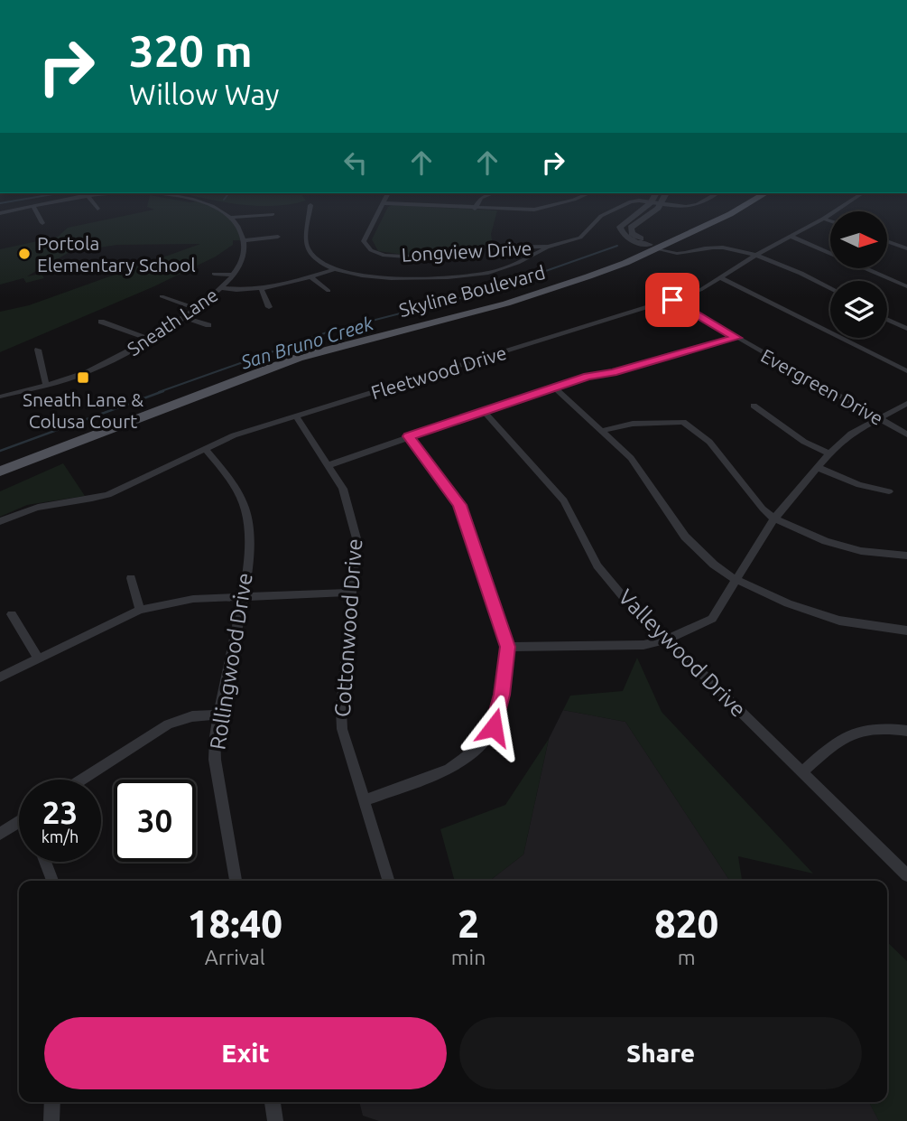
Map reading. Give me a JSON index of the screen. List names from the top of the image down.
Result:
{
  "streets": {
    "main road": ["Skyline Boulevard"],
    "street": [
      "Longview Drive",
      "Sneath Lane",
      "Fleetwood Drive",
      "Evergreen Drive",
      "Cottonwood Drive",
      "Valleywood Drive",
      "Rollingwood Drive"
    ]
  },
  "crossings": [
    ["Fleetwood Drive", "Evergreen Drive"],
    ["Fleetwood Drive", "Cottonwood Drive"],
    ["Fleetwood Drive", "Rollingwood Drive"]
  ],
  "water": ["San Bruno Creek"],
  "places": {
    "other": ["Portola Elementary School"],
    "transit": ["Sneath Lane & Colusa Court"]
  },
  "north": "right",
  "page": {
    "turn": ["320 m", "Willow Way"],
    "speed": "23 km/h",
    "limit": "30",
    "eta": [
      "18:40",
      "Arrival",
      "2",
      "min",
      "820",
      "m"
    ],
    "buttons": ["Exit", "Share"]
  }
}
